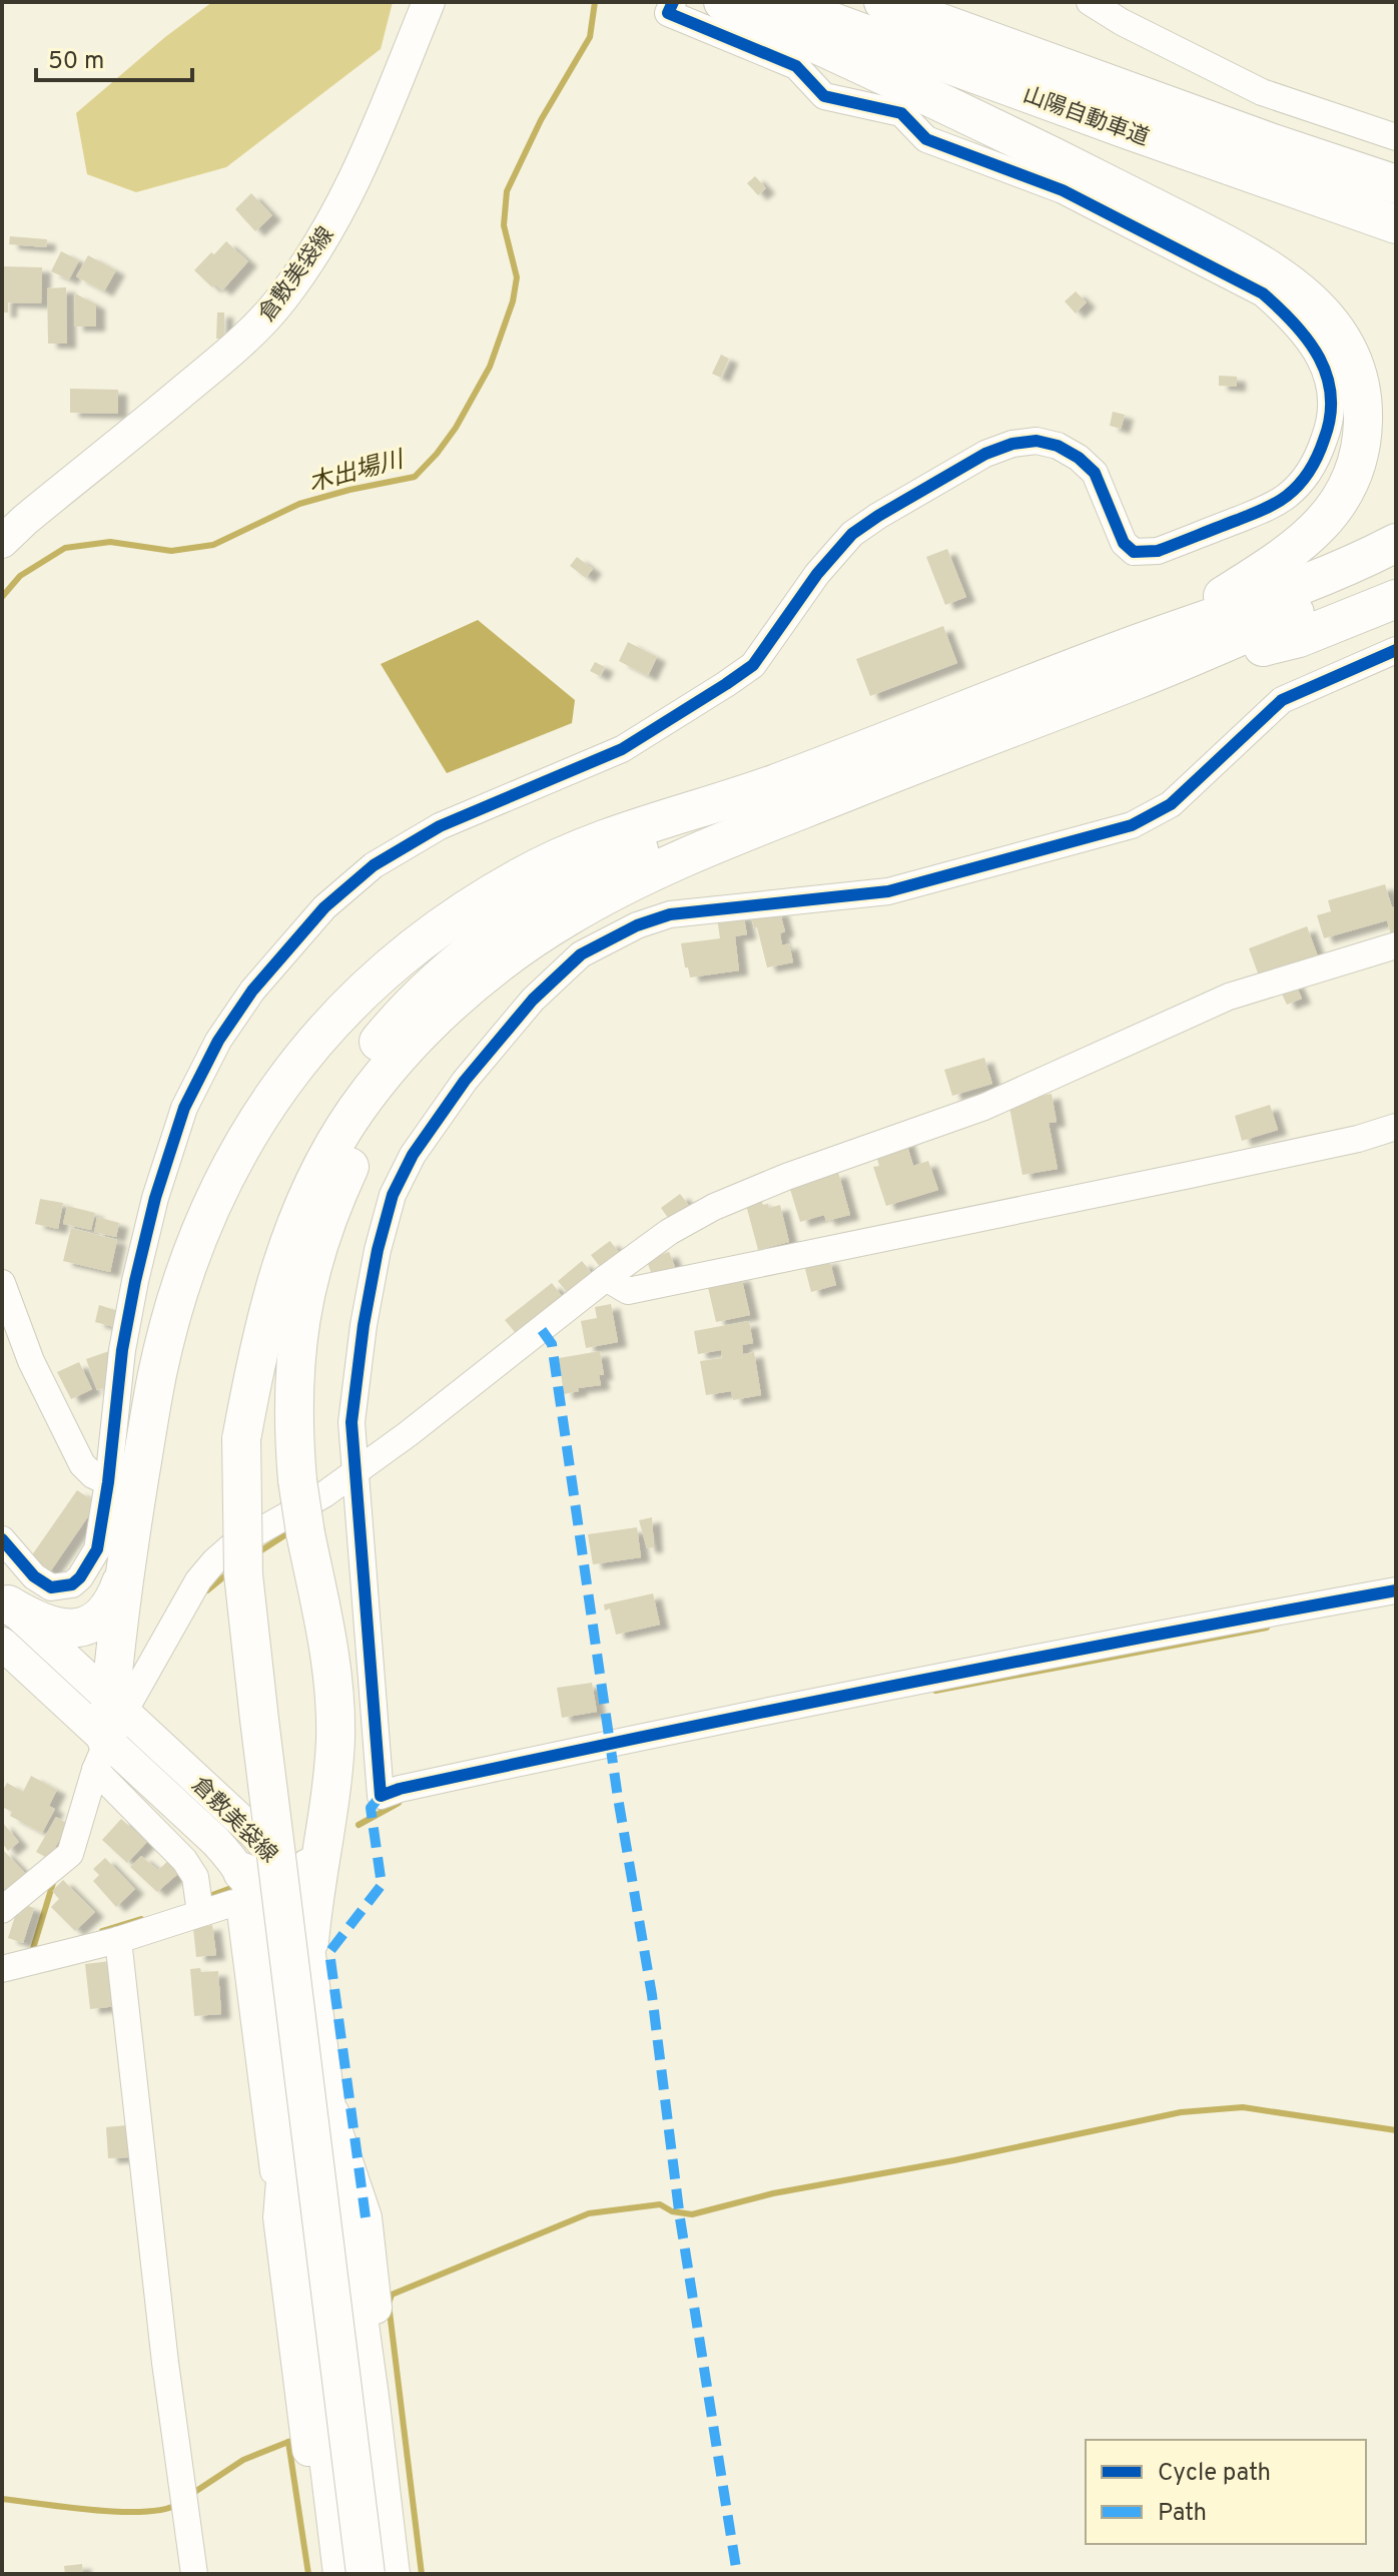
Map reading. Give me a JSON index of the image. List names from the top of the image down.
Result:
{
  "streets": {
    "highway": ["山陽自動車道"],
    "main road": ["倉敷美袋線"]
  },
  "water": ["木出場川"],
  "legend": ["Cycle path", "Path"],
  "scale_bar": "50 m"
}
